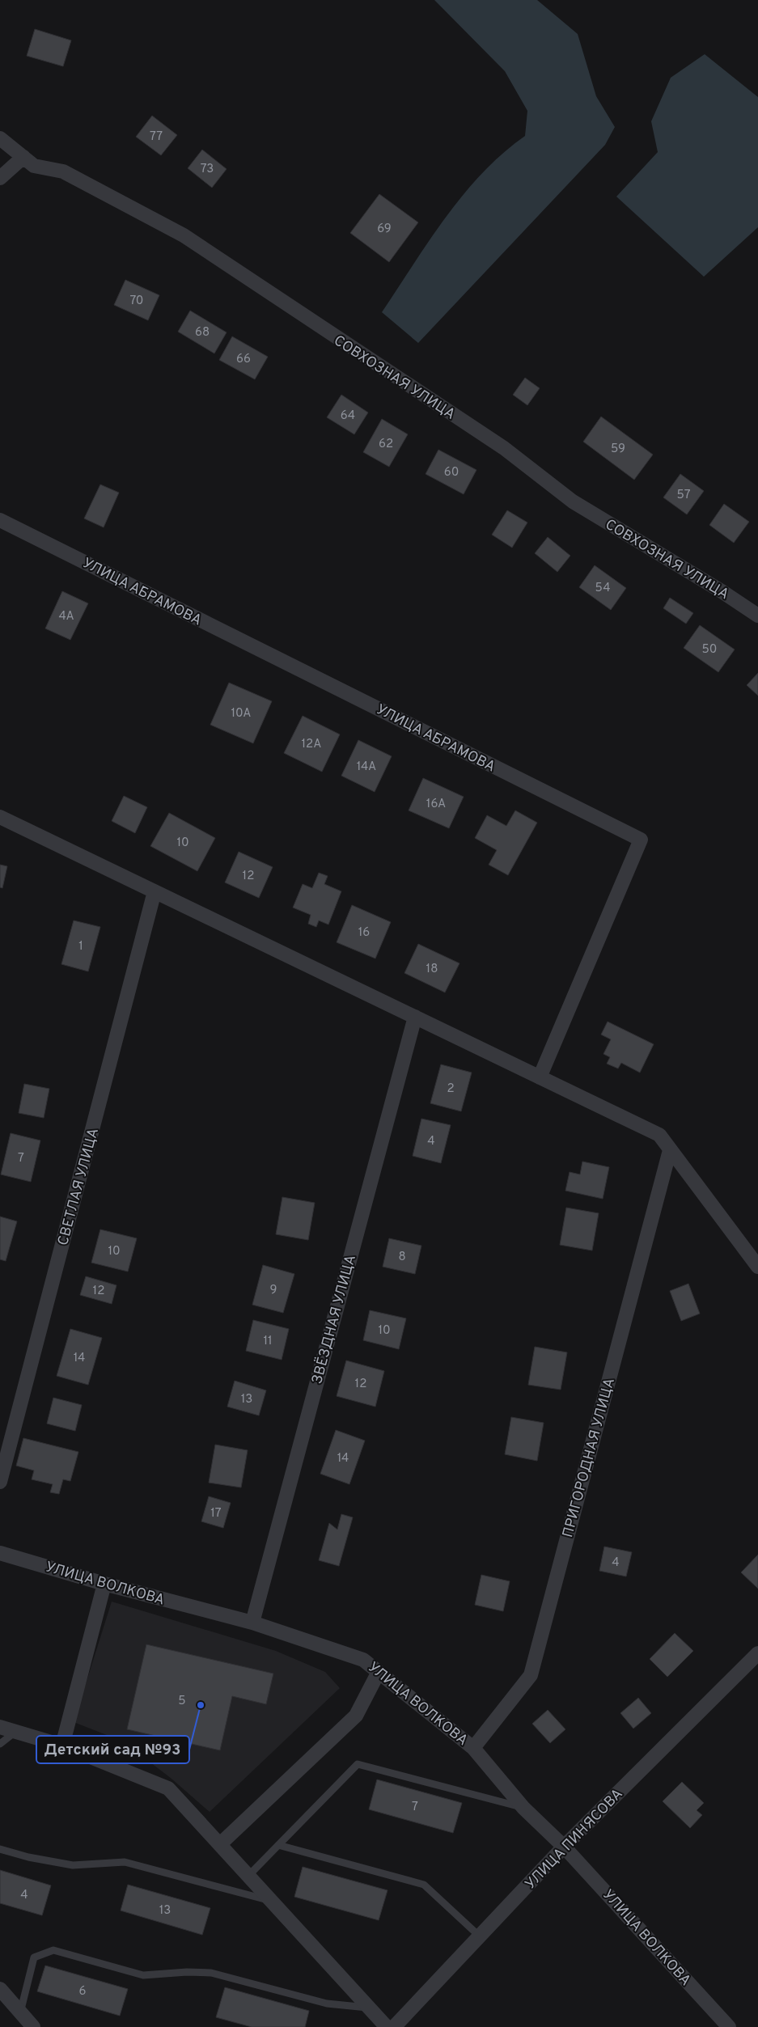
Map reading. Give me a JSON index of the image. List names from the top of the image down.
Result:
{
  "streets": {
    "street": [
      "СОВХОЗНАЯ УЛИЦА",
      "УЛИЦА АБРАМОВА",
      "СВЕТЛАЯ УЛИЦА",
      "ЗВЁЗДНАЯ УЛИЦА",
      "ПРИГОРОДНАЯ УЛИЦА",
      "УЛИЦА ВОЛКОВА",
      "УЛИЦА ПИНЯСОВА"
    ]
  },
  "crossings": [
    ["ЗВЁЗДНАЯ УЛИЦА", "УЛИЦА ВОЛКОВА"],
    ["ПРИГОРОДНАЯ УЛИЦА", "УЛИЦА ВОЛКОВА"],
    ["УЛИЦА ВОЛКОВА", "УЛИЦА ПИНЯСОВА"]
  ],
  "places": ["Детский сад №93"],
  "house_numbers": [
    "77",
    "73",
    "69",
    "70",
    "68",
    "66",
    "64",
    "62",
    "59",
    "60",
    "57",
    "54",
    "4А",
    "50",
    "10А",
    "12А",
    "14А",
    "16А",
    "10",
    "12",
    "16",
    "1",
    "18",
    "2",
    "4",
    "7",
    "10",
    "8",
    "9",
    "12",
    "10",
    "11",
    "14",
    "12",
    "13",
    "14",
    "17",
    "4",
    "5",
    "7",
    "4",
    "13",
    "6"
  ]
}
